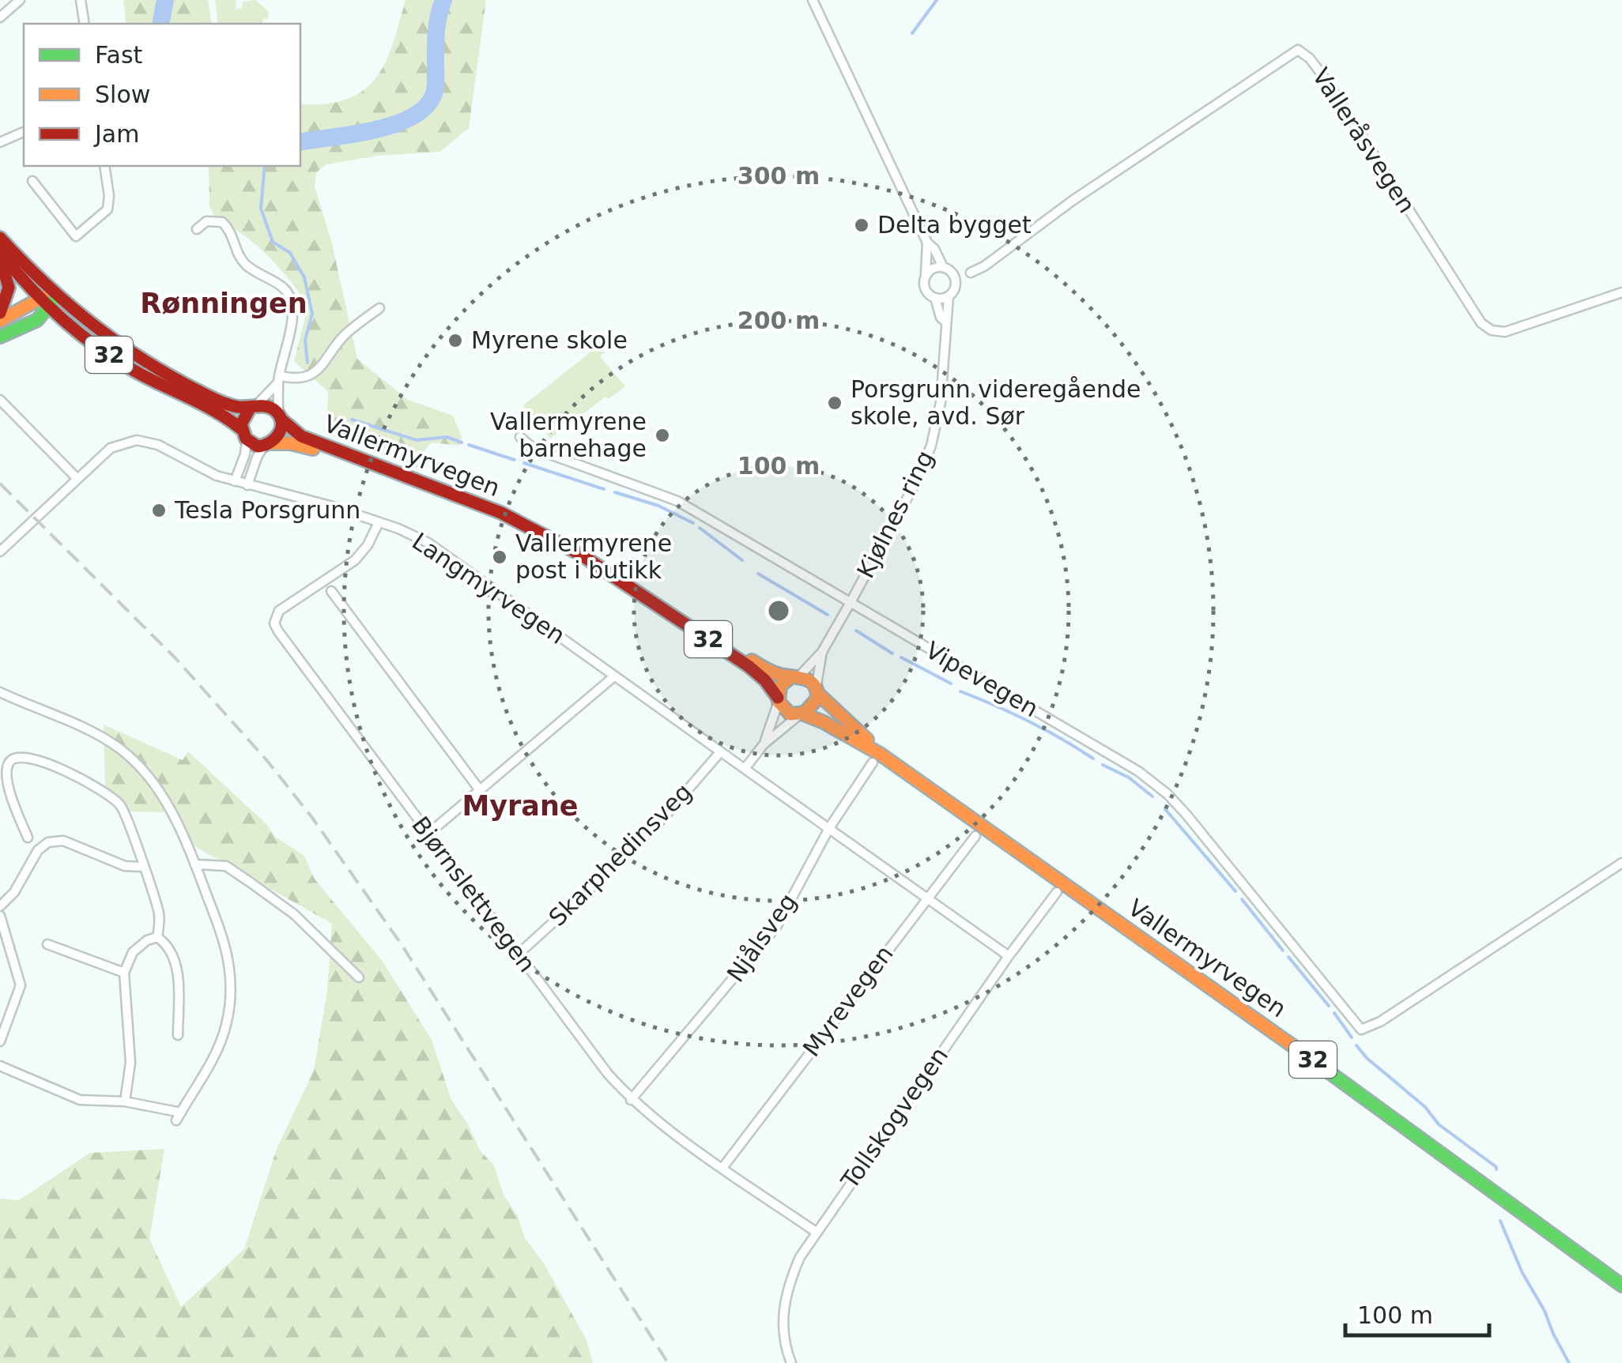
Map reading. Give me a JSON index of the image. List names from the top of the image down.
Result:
{
  "streets": {
    "main road": ["32", "Vallermyrvegen"],
    "street": [
      "Valleråsvegen",
      "Kjølnes ring",
      "Langmyrvegen",
      "Vipevegen",
      "Skarphedinsveg",
      "Bjørnslettvegen",
      "Njålsveg",
      "Myrevegen",
      "Tollskogvegen"
    ]
  },
  "crossings": [
    ["32", "Vallermyrvegen"],
    ["32", "Kjølnes ring"],
    ["Vallermyrvegen", "Kjølnes ring"],
    ["Vallermyrvegen", "Njålsveg"],
    ["Kjølnes ring", "Vipevegen"],
    ["Langmyrvegen", "Skarphedinsveg"],
    ["Langmyrvegen", "Bjørnslettvegen"],
    ["Langmyrvegen", "Njålsveg"],
    ["Langmyrvegen", "Myrevegen"],
    ["Langmyrvegen", "Tollskogvegen"],
    ["Skarphedinsveg", "Bjørnslettvegen"],
    ["Bjørnslettvegen", "Njålsveg"],
    ["Bjørnslettvegen", "Myrevegen"],
    ["Bjørnslettvegen", "Tollskogvegen"]
  ],
  "districts": ["Rønningen", "Myrane"],
  "places": [
    "Delta bygget",
    "Myrene skole",
    "Porsgrunn videregående skole, avd. Sør",
    "Vallermyrene barnehage",
    "Tesla Porsgrunn",
    "Vallermyrene post i butikk"
  ],
  "legend": ["Fast", "Slow", "Jam"],
  "scale_bar": "100 m",
  "rings": ["300 m", "200 m", "100 m"]
}
